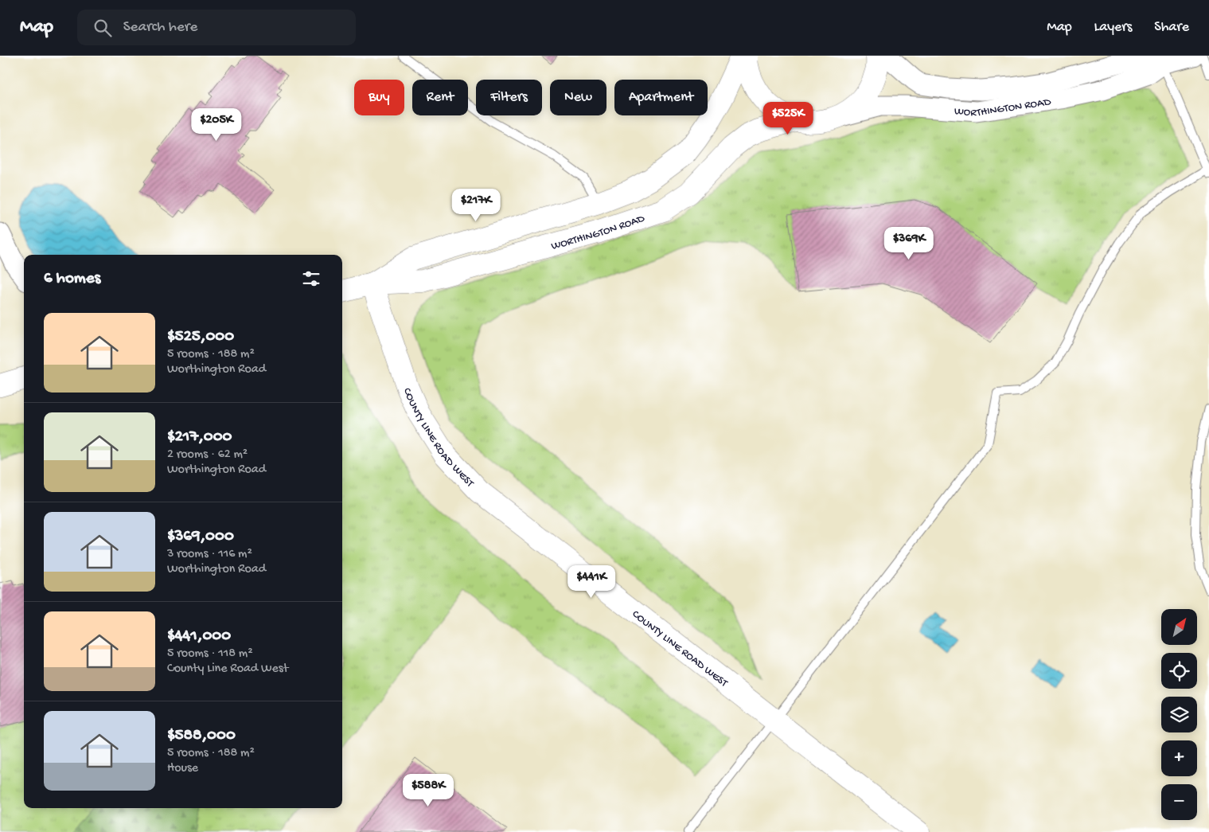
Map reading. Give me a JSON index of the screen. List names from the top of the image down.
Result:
{
  "streets": {
    "main road": ["WORTHINGTON ROAD", "COUNTY LINE ROAD WEST"]
  },
  "crossings": [
    ["WORTHINGTON ROAD", "COUNTY LINE ROAD WEST"]
  ],
  "north": "top right",
  "page": {
    "header": "Map",
    "search": "Search here",
    "nav": ["Map", "Layers", "Share"],
    "chip": [
      "Buy",
      "Rent",
      "Filters",
      "New",
      "Apartment"
    ],
    "price": [
      "$525K",
      "$205K",
      "$217K",
      "$369K",
      "$441K",
      "$588K"
    ],
    "heading": "6 homes",
    "list": [
      {
        "name": "$525,000",
        "note": "5 rooms · 188 m² · Worthington Road"
      },
      {
        "name": "$217,000",
        "note": "2 rooms · 62 m² · Worthington Road"
      },
      {
        "name": "$369,000",
        "note": "3 rooms · 116 m² · Worthington Road"
      },
      {
        "name": "$441,000",
        "note": "5 rooms · 118 m² · County Line Road West"
      },
      {
        "name": "$588,000",
        "note": "5 rooms · 188 m² · House"
      }
    ],
    "map_buttons": ["+", "−"]
  }
}
